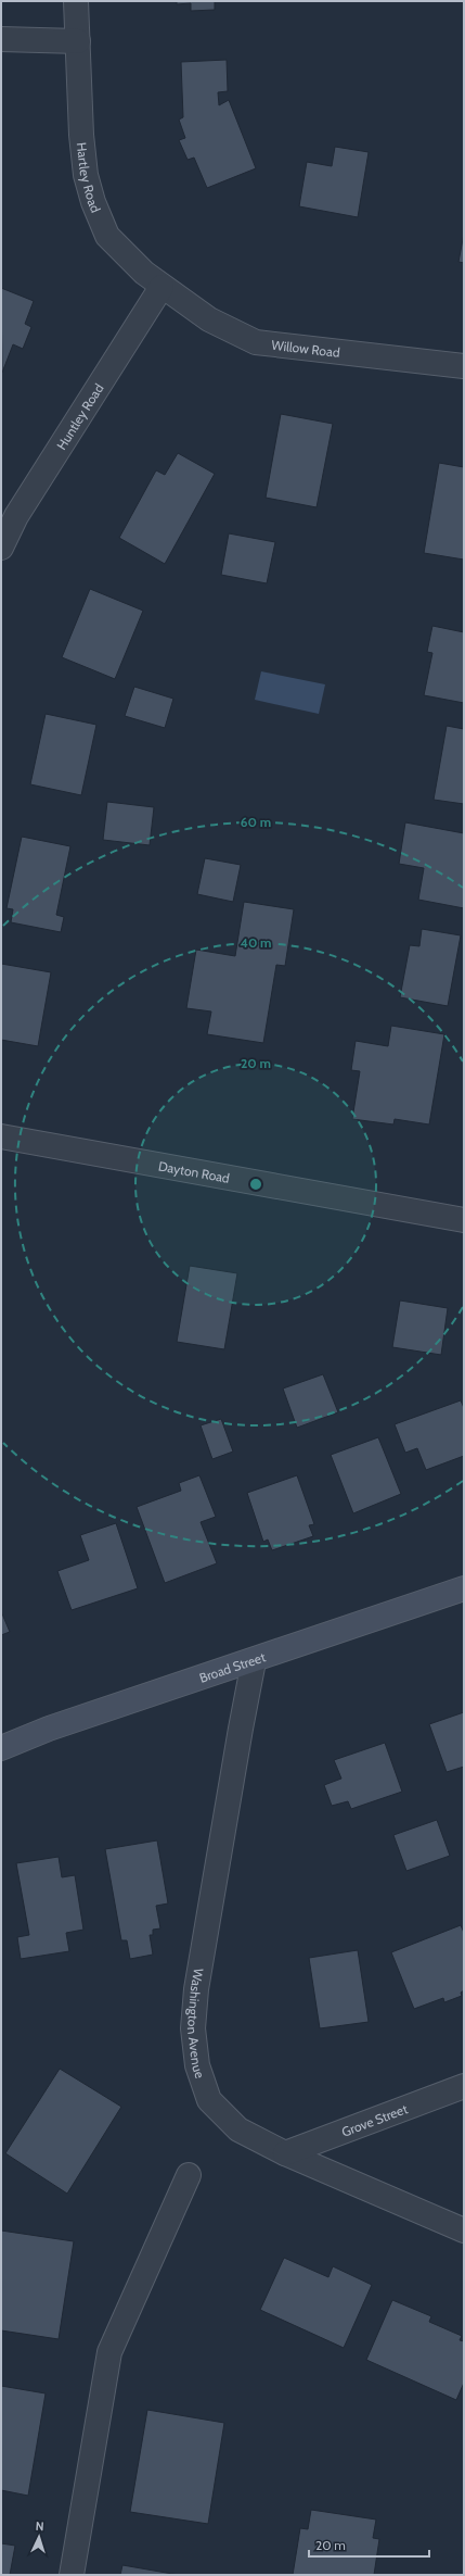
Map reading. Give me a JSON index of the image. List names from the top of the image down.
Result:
{
  "streets": {
    "main road": ["Broad Street"],
    "street": [
      "Hartley Road",
      "Willow Road",
      "Huntley Road",
      "Dayton Road",
      "Washington Avenue",
      "Grove Street"
    ]
  },
  "crossings": [
    ["Hartley Road", "Willow Road"],
    ["Hartley Road", "Huntley Road"],
    ["Willow Road", "Huntley Road"],
    ["Broad Street", "Washington Avenue"],
    ["Washington Avenue", "Grove Street"]
  ],
  "scale_bar": "20 m",
  "north": "top",
  "rings": ["60 m", "40 m", "20 m"]
}
